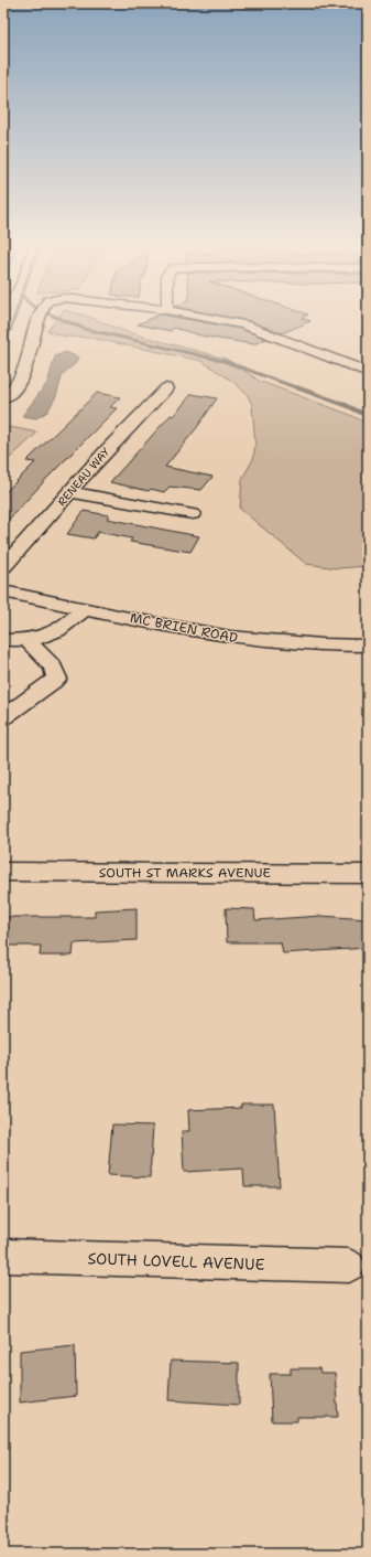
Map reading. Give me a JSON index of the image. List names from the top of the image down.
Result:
{
  "streets": {
    "street": [
      "RENEAU WAY",
      "MC BRIEN ROAD",
      "SOUTH ST MARKS AVENUE",
      "SOUTH LOVELL AVENUE"
    ]
  }
}
